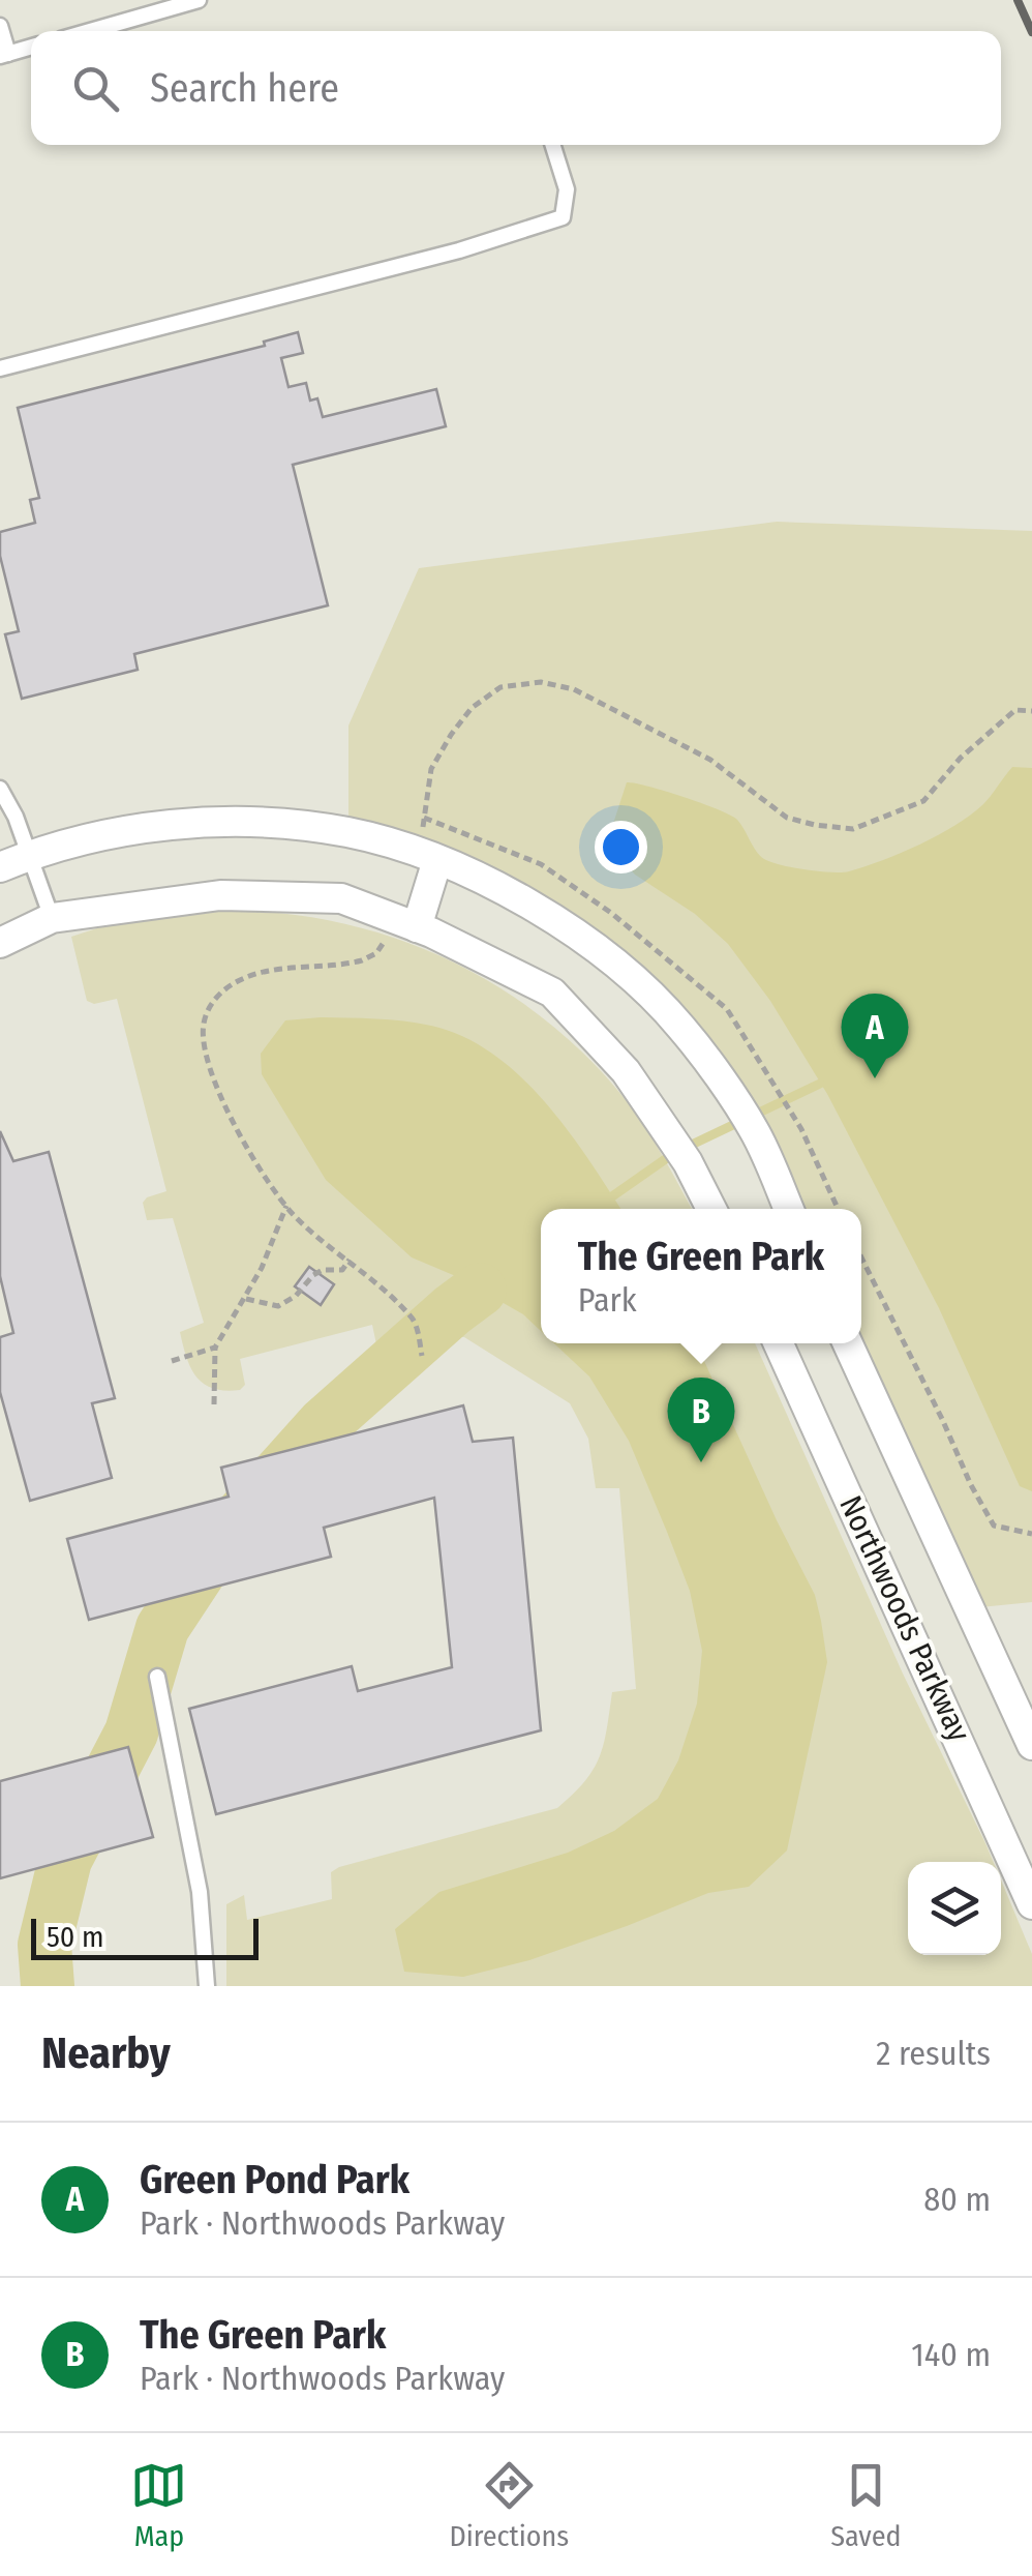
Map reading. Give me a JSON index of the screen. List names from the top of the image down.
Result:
{
  "streets": {
    "street": ["Northwoods Parkway"]
  },
  "scale_bar": "50 m",
  "page": {
    "search": "Search here",
    "pins": ["A", "B"],
    "popup": ["The Green Park", "Park"],
    "scale": "50 m",
    "heading": ["Nearby", "2 results"],
    "list": [
      {
        "mark": "A",
        "name": "Green Pond Park",
        "note": "Park · Northwoods Parkway",
        "value": "80 m"
      },
      {
        "mark": "B",
        "name": "The Green Park",
        "note": "Park · Northwoods Parkway",
        "value": "140 m"
      }
    ],
    "nav": ["Map", "Directions", "Saved"]
  }
}
